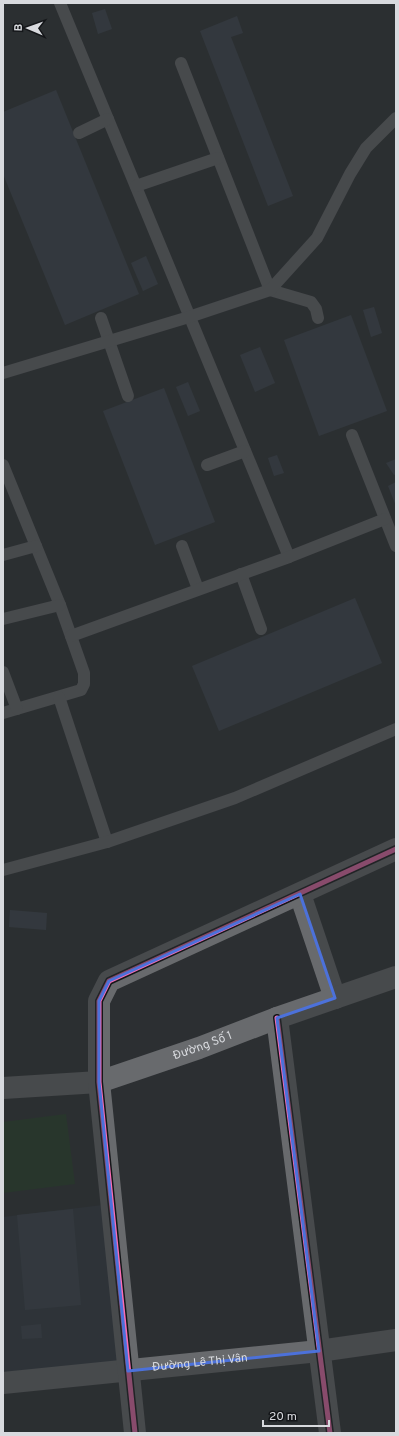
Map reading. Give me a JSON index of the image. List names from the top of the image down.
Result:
{
  "streets": {
    "street": ["Đường Số 1", "Đường Lê Thị Vân"]
  },
  "scale_bar": "20 m",
  "north": "left"
}
